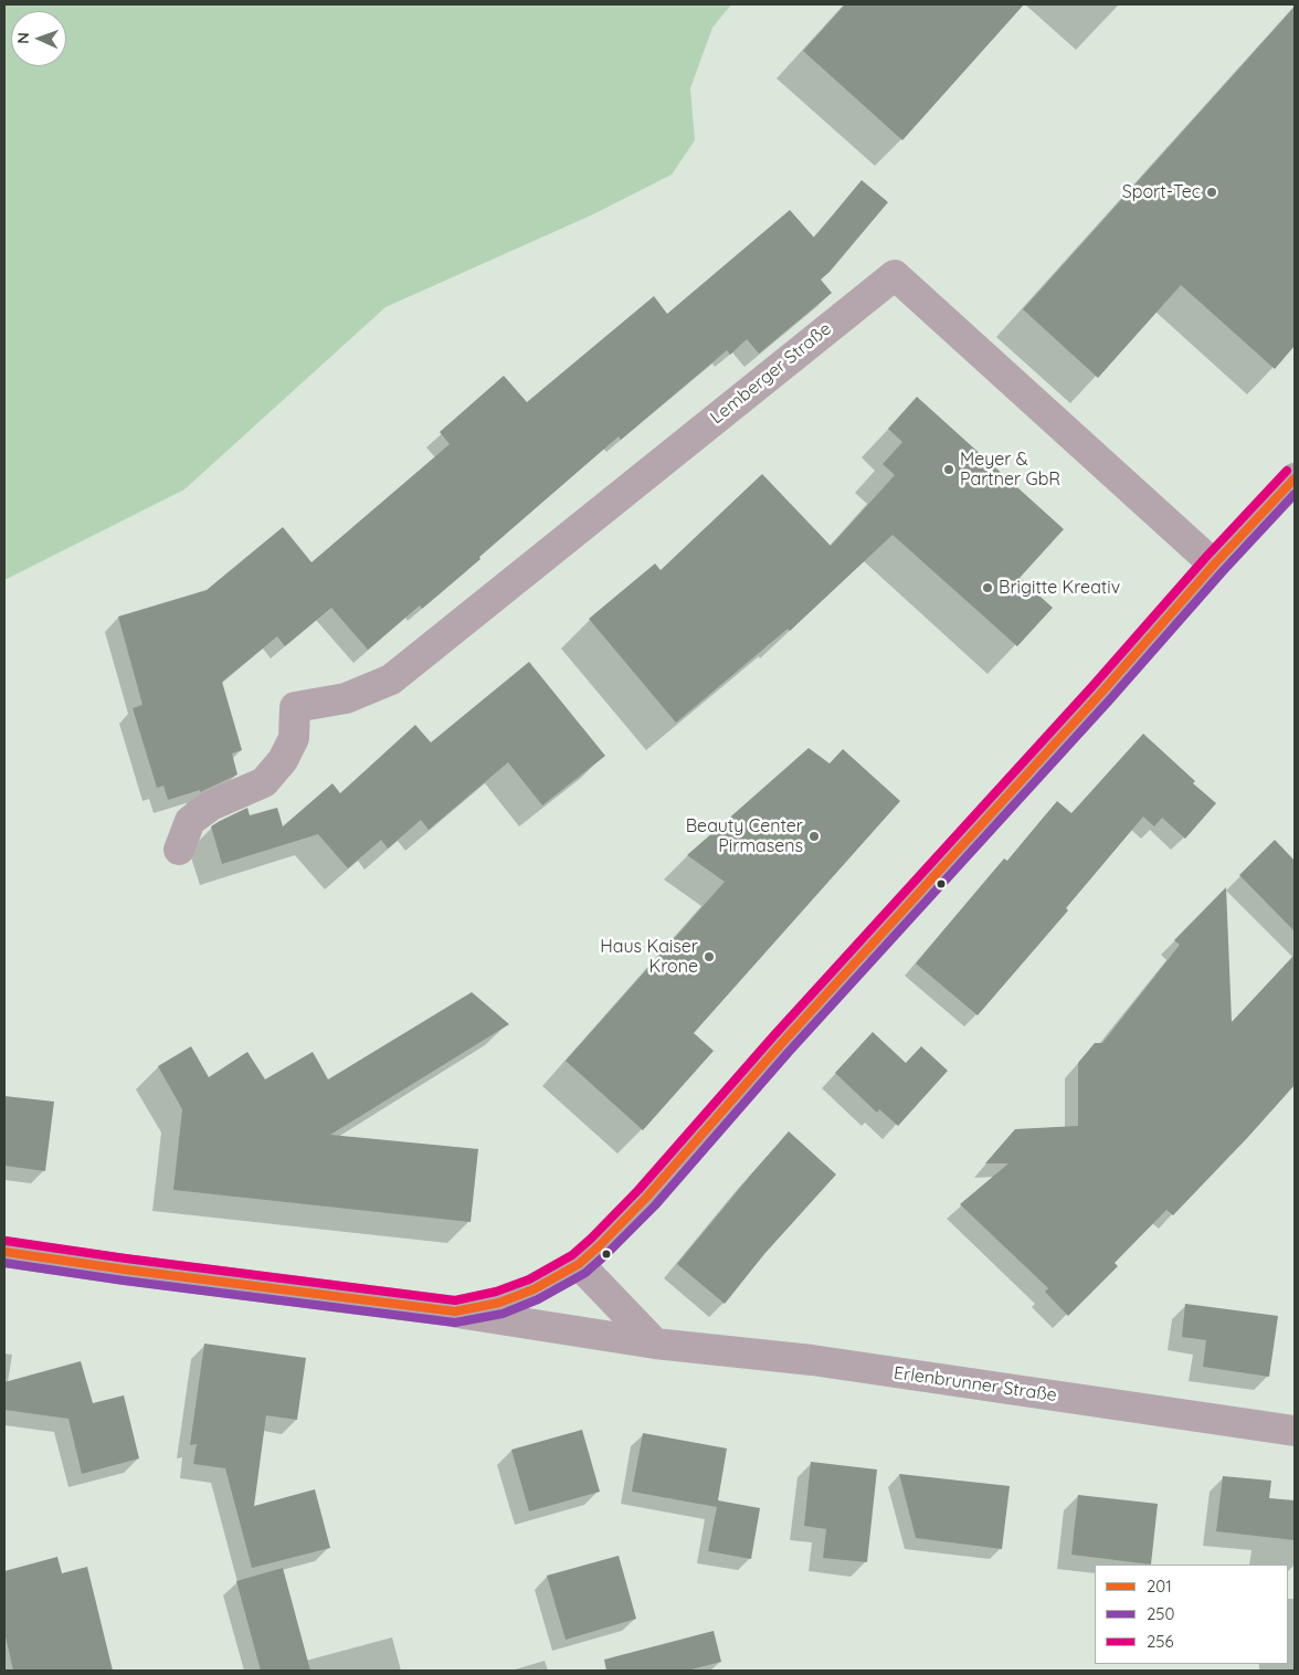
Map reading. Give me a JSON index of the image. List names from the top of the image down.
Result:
{
  "streets": {
    "street": ["Lemberger Straße", "Erlenbrunner Straße"]
  },
  "places": [
    "Sport-Tec",
    "Meyer & Partner GbR",
    "Brigitte Kreativ",
    "Beauty Center Pirmasens",
    "Haus Kaiser Krone"
  ],
  "lines": ["transit line 256", "transit line 201", "transit line 250"],
  "legend": ["201", "250", "256"],
  "north": "left"
}
